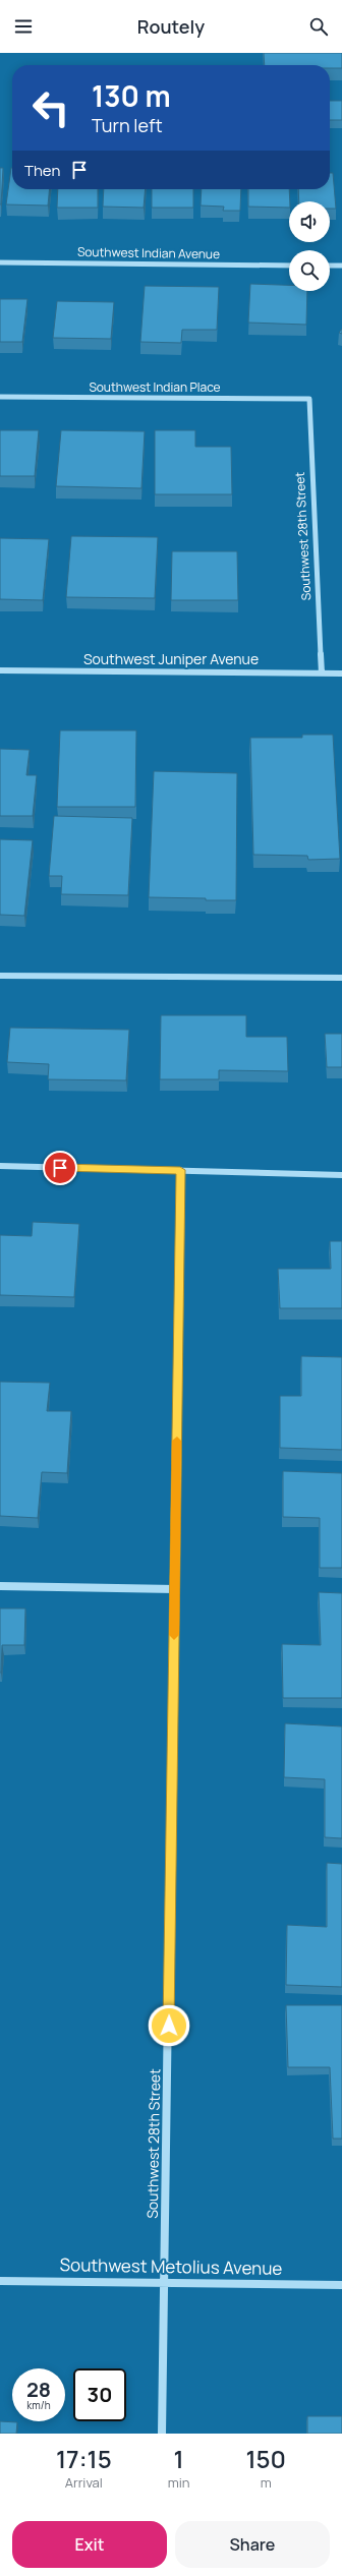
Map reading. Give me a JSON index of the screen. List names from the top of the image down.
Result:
{
  "streets": {
    "street": [
      "Southwest Indian Avenue",
      "Southwest Indian Place",
      "Southwest 28th Street",
      "Southwest Juniper Avenue",
      "Southwest Metolius Avenue"
    ]
  },
  "crossings": [
    ["Southwest Indian Place", "Southwest 28th Street"],
    ["Southwest 28th Street", "Southwest Juniper Avenue"],
    ["Southwest 28th Street", "Southwest Metolius Avenue"]
  ],
  "page": {
    "header": "Routely",
    "turn": ["130 m", "Turn left"],
    "then": "Then",
    "speed": "28 km/h",
    "limit": "30",
    "eta": [
      "17:15",
      "Arrival",
      "1",
      "min",
      "150",
      "m"
    ],
    "buttons": ["Exit", "Share"]
  }
}
